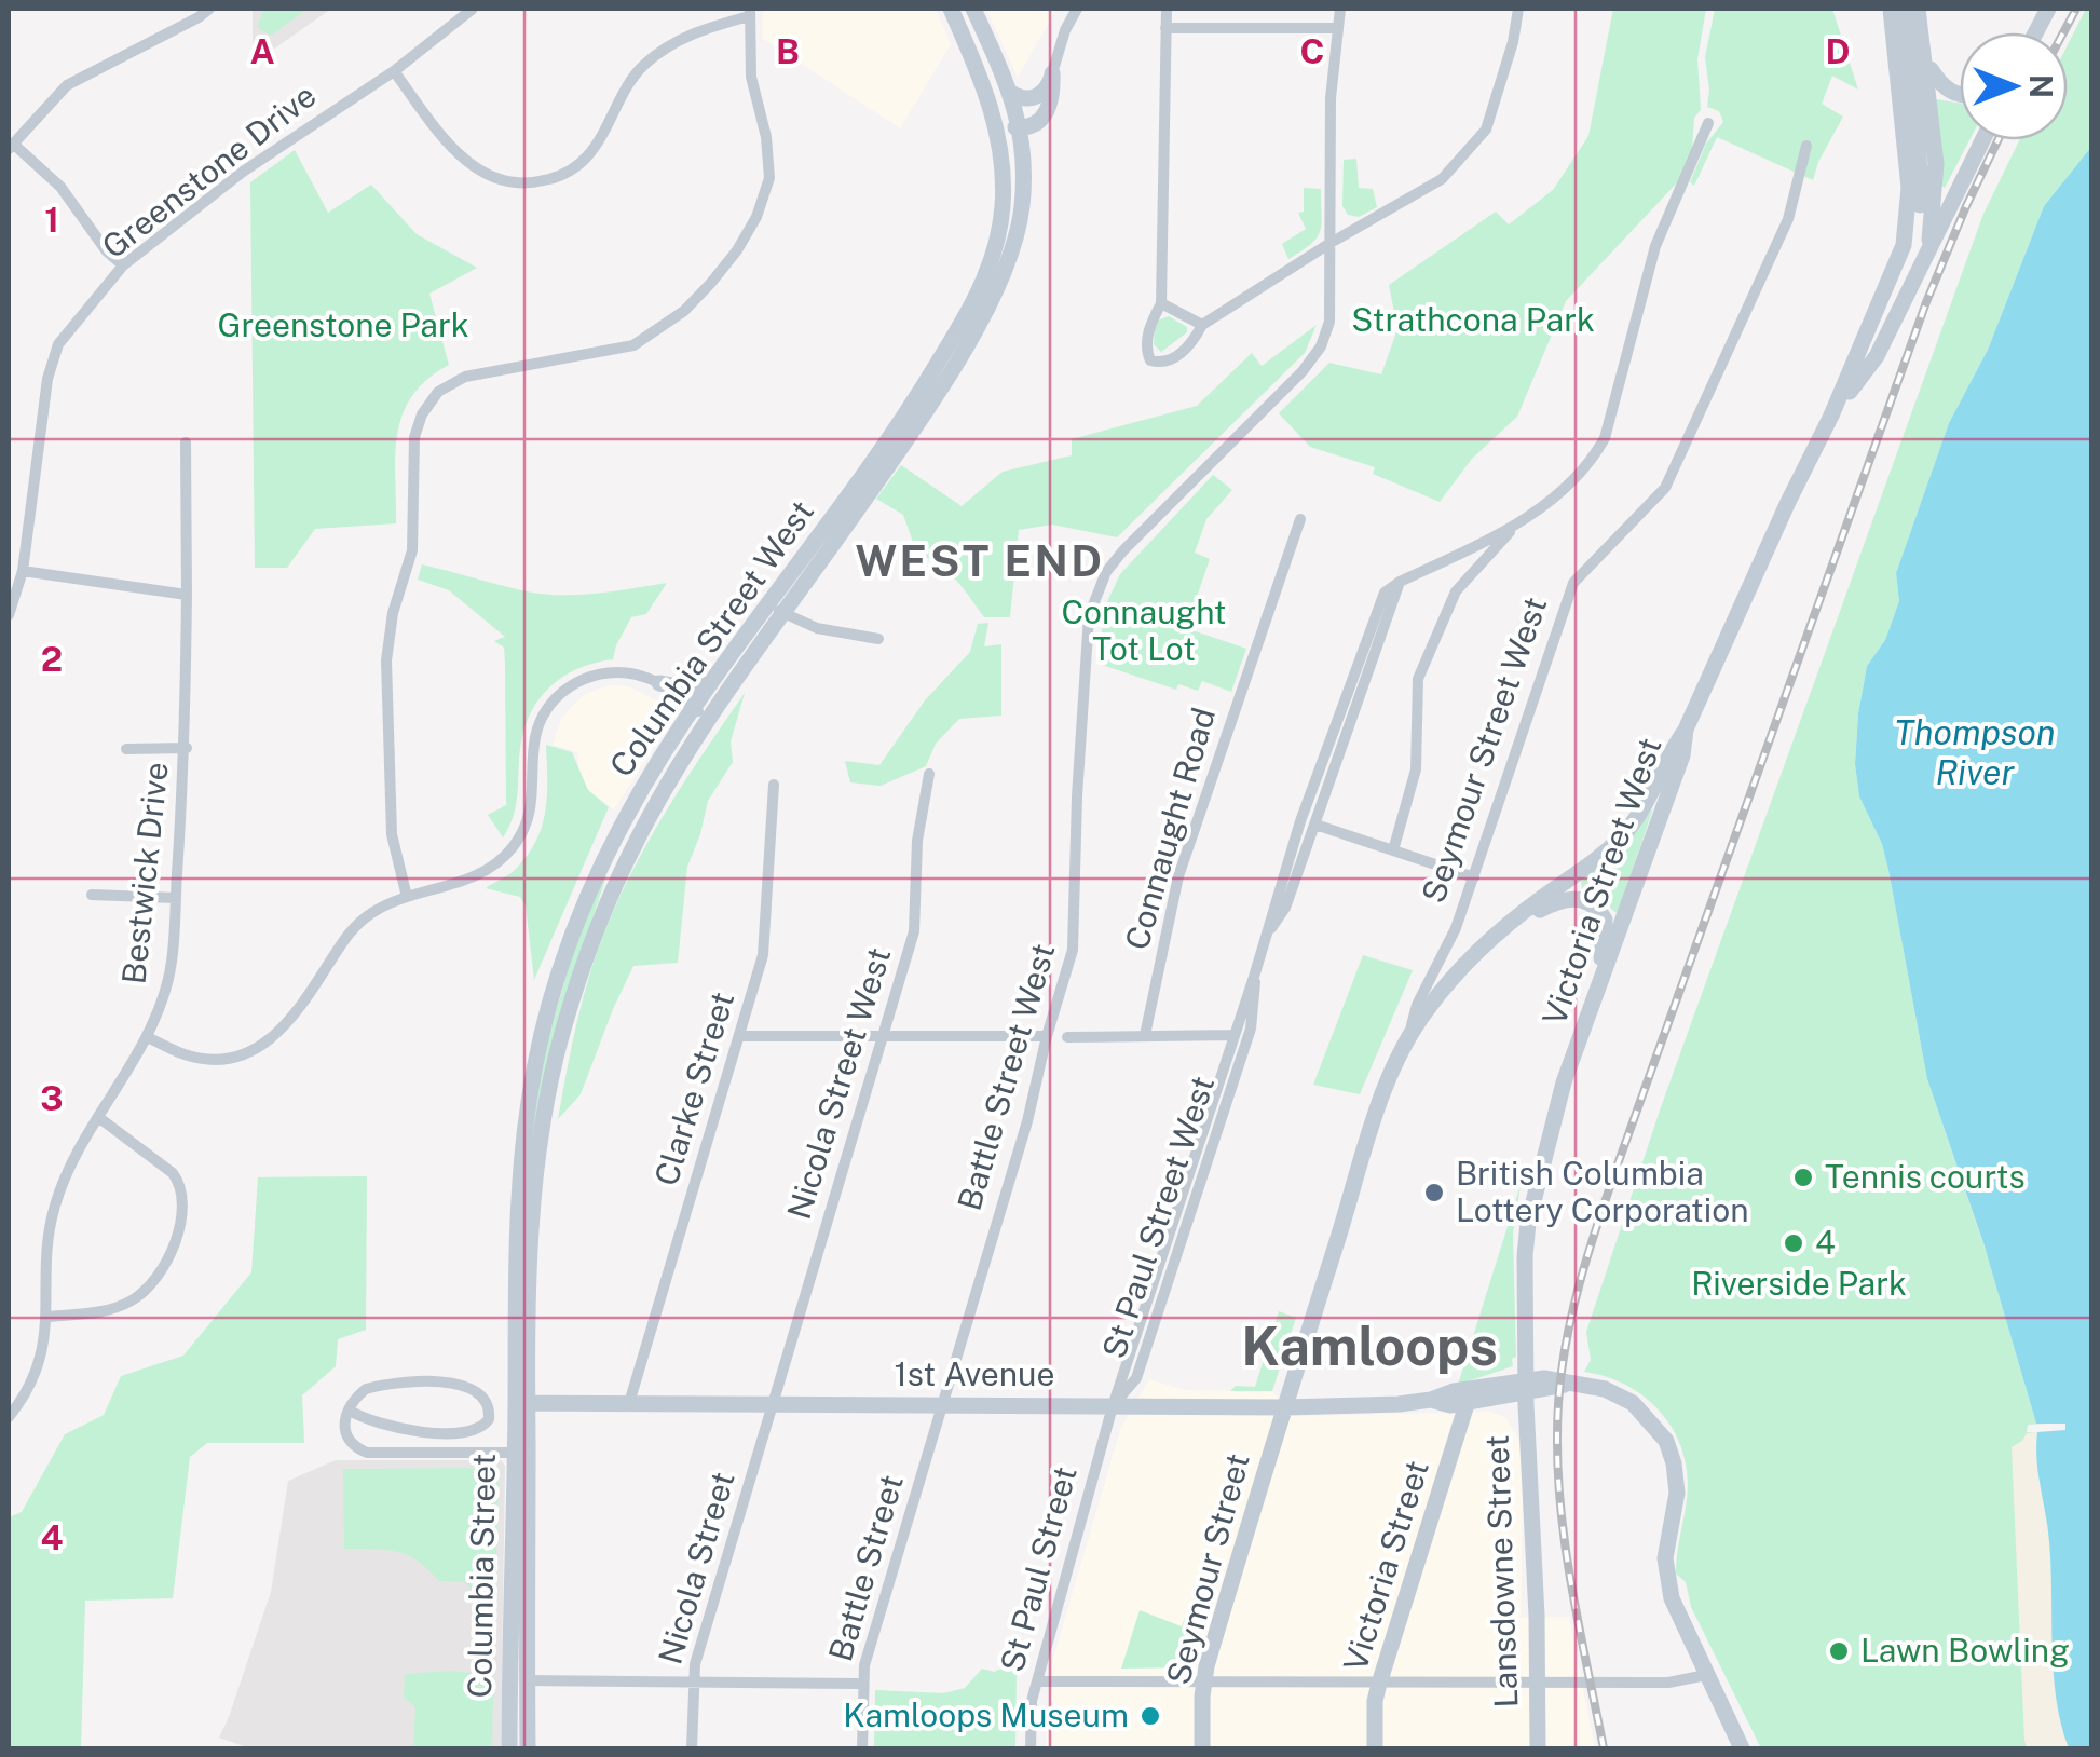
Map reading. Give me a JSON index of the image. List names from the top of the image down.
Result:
{
  "streets": {
    "main road": [
      "Columbia Street West",
      "Seymour Street West",
      "Victoria Street West",
      "1st Avenue",
      "Victoria Street",
      "Seymour Street",
      "Lansdowne Street",
      "Columbia Street"
    ],
    "street": [
      "Greenstone Drive",
      "Connaught Road",
      "Bestwick Drive",
      "Battle Street West",
      "Nicola Street West",
      "Clarke Street",
      "St Paul Street West",
      "Nicola Street",
      "Battle Street",
      "St Paul Street"
    ]
  },
  "crossings": [
    ["Columbia Street West", "1st Avenue"],
    ["Columbia Street West", "Columbia Street"],
    ["Seymour Street West", "Victoria Street West"],
    ["Seymour Street West", "1st Avenue"],
    ["Seymour Street West", "Seymour Street"],
    ["Victoria Street West", "1st Avenue"],
    ["Victoria Street West", "Lansdowne Street"],
    ["Battle Street West", "1st Avenue"],
    ["Battle Street West", "Battle Street"],
    ["Nicola Street West", "1st Avenue"],
    ["Nicola Street West", "Nicola Street"],
    ["Clarke Street", "1st Avenue"],
    ["St Paul Street West", "1st Avenue"],
    ["St Paul Street West", "St Paul Street"],
    ["1st Avenue", "Victoria Street"],
    ["1st Avenue", "Nicola Street"],
    ["1st Avenue", "Battle Street"],
    ["1st Avenue", "St Paul Street"],
    ["1st Avenue", "Seymour Street"],
    ["1st Avenue", "Lansdowne Street"],
    ["1st Avenue", "Columbia Street"]
  ],
  "districts": ["WEST END", "Kamloops"],
  "water": ["Thompson River"],
  "parks": [
    "Strathcona Park",
    "Greenstone Park",
    "Connaught Tot Lot",
    "Riverside Park"
  ],
  "places": [
    "Tennis courts",
    "British Columbia Lottery Corporation",
    "4",
    "Lawn Bowling",
    "Kamloops Museum"
  ],
  "north": "right",
  "grid": {
    "columns": [
      "A",
      "B",
      "C",
      "D"
    ],
    "rows": [
      "1",
      "2",
      "3",
      "4"
    ]
  }
}
